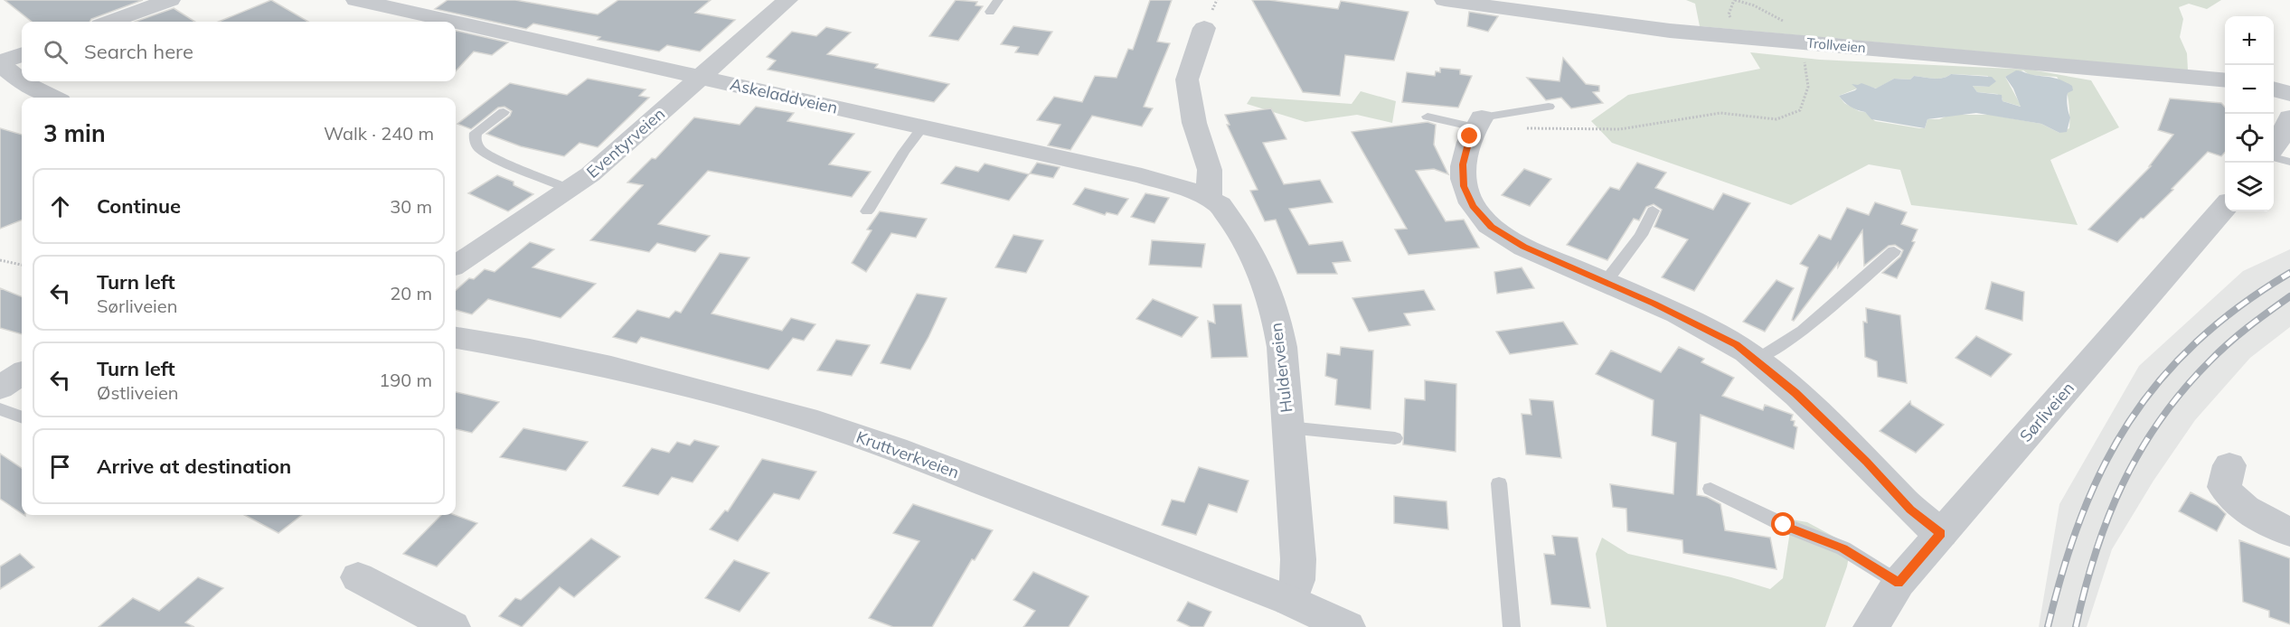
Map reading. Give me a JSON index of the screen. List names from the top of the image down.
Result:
{
  "streets": {
    "street": [
      "Trollveien",
      "Askeladdveien",
      "Eventyrveien",
      "Hulderveien",
      "Sørliveien",
      "Kruttverkveien"
    ]
  },
  "crossings": [
    ["Askeladdveien", "Eventyrveien"],
    ["Askeladdveien", "Hulderveien"],
    ["Hulderveien", "Kruttverkveien"]
  ],
  "page": {
    "map_buttons": ["+", "−"],
    "search": "Search here",
    "heading": ["3 min", "Walk · 240 m"],
    "list": [
      ["Continue", "30 m"],
      ["Turn left", "Sørliveien", "20 m"],
      ["Turn left", "Østliveien", "190 m"],
      "Arrive at destination"
    ]
  }
}
